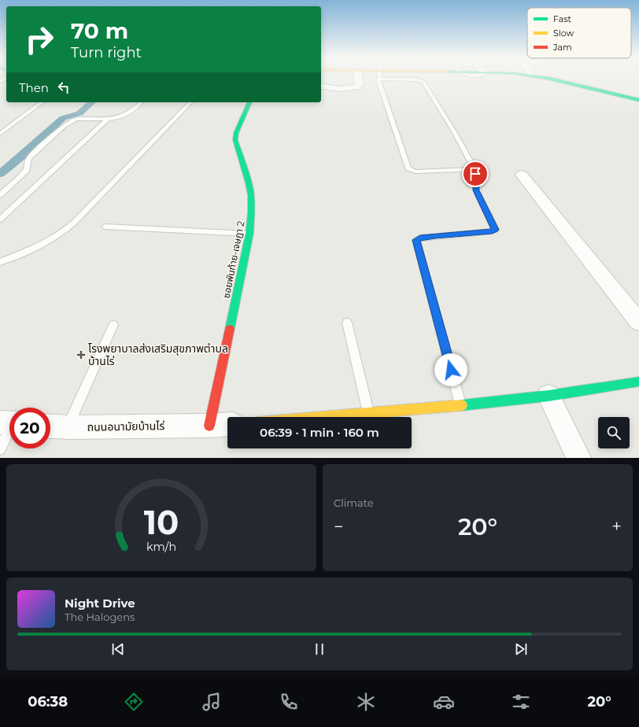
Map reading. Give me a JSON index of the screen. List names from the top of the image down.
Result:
{
  "streets": {
    "street": ["ซอยพันท้าย-เจษฎา 2", "ถนนอนามัยบ้านไร่"]
  },
  "crossings": [
    ["ซอยพันท้าย-เจษฎา 2", "ถนนอนามัยบ้านไร่"]
  ],
  "places": {
    "health": ["โรงพยาบาลส่งเสริมสุขภาพตำบล บ้านไร่"]
  },
  "legend": ["Fast", "Slow", "Jam"],
  "page": {
    "turn": ["70 m", "Turn right"],
    "then": "Then",
    "limit": "20",
    "trip": "06:39 · 1 min · 160 m",
    "tile": "Climate",
    "heat": ["−", "20°", "+"],
    "song": ["Night Drive", "The Halogens"],
    "tabs": ["06:38", "20°"],
    "gauge": ["10", "km/h"]
  }
}
